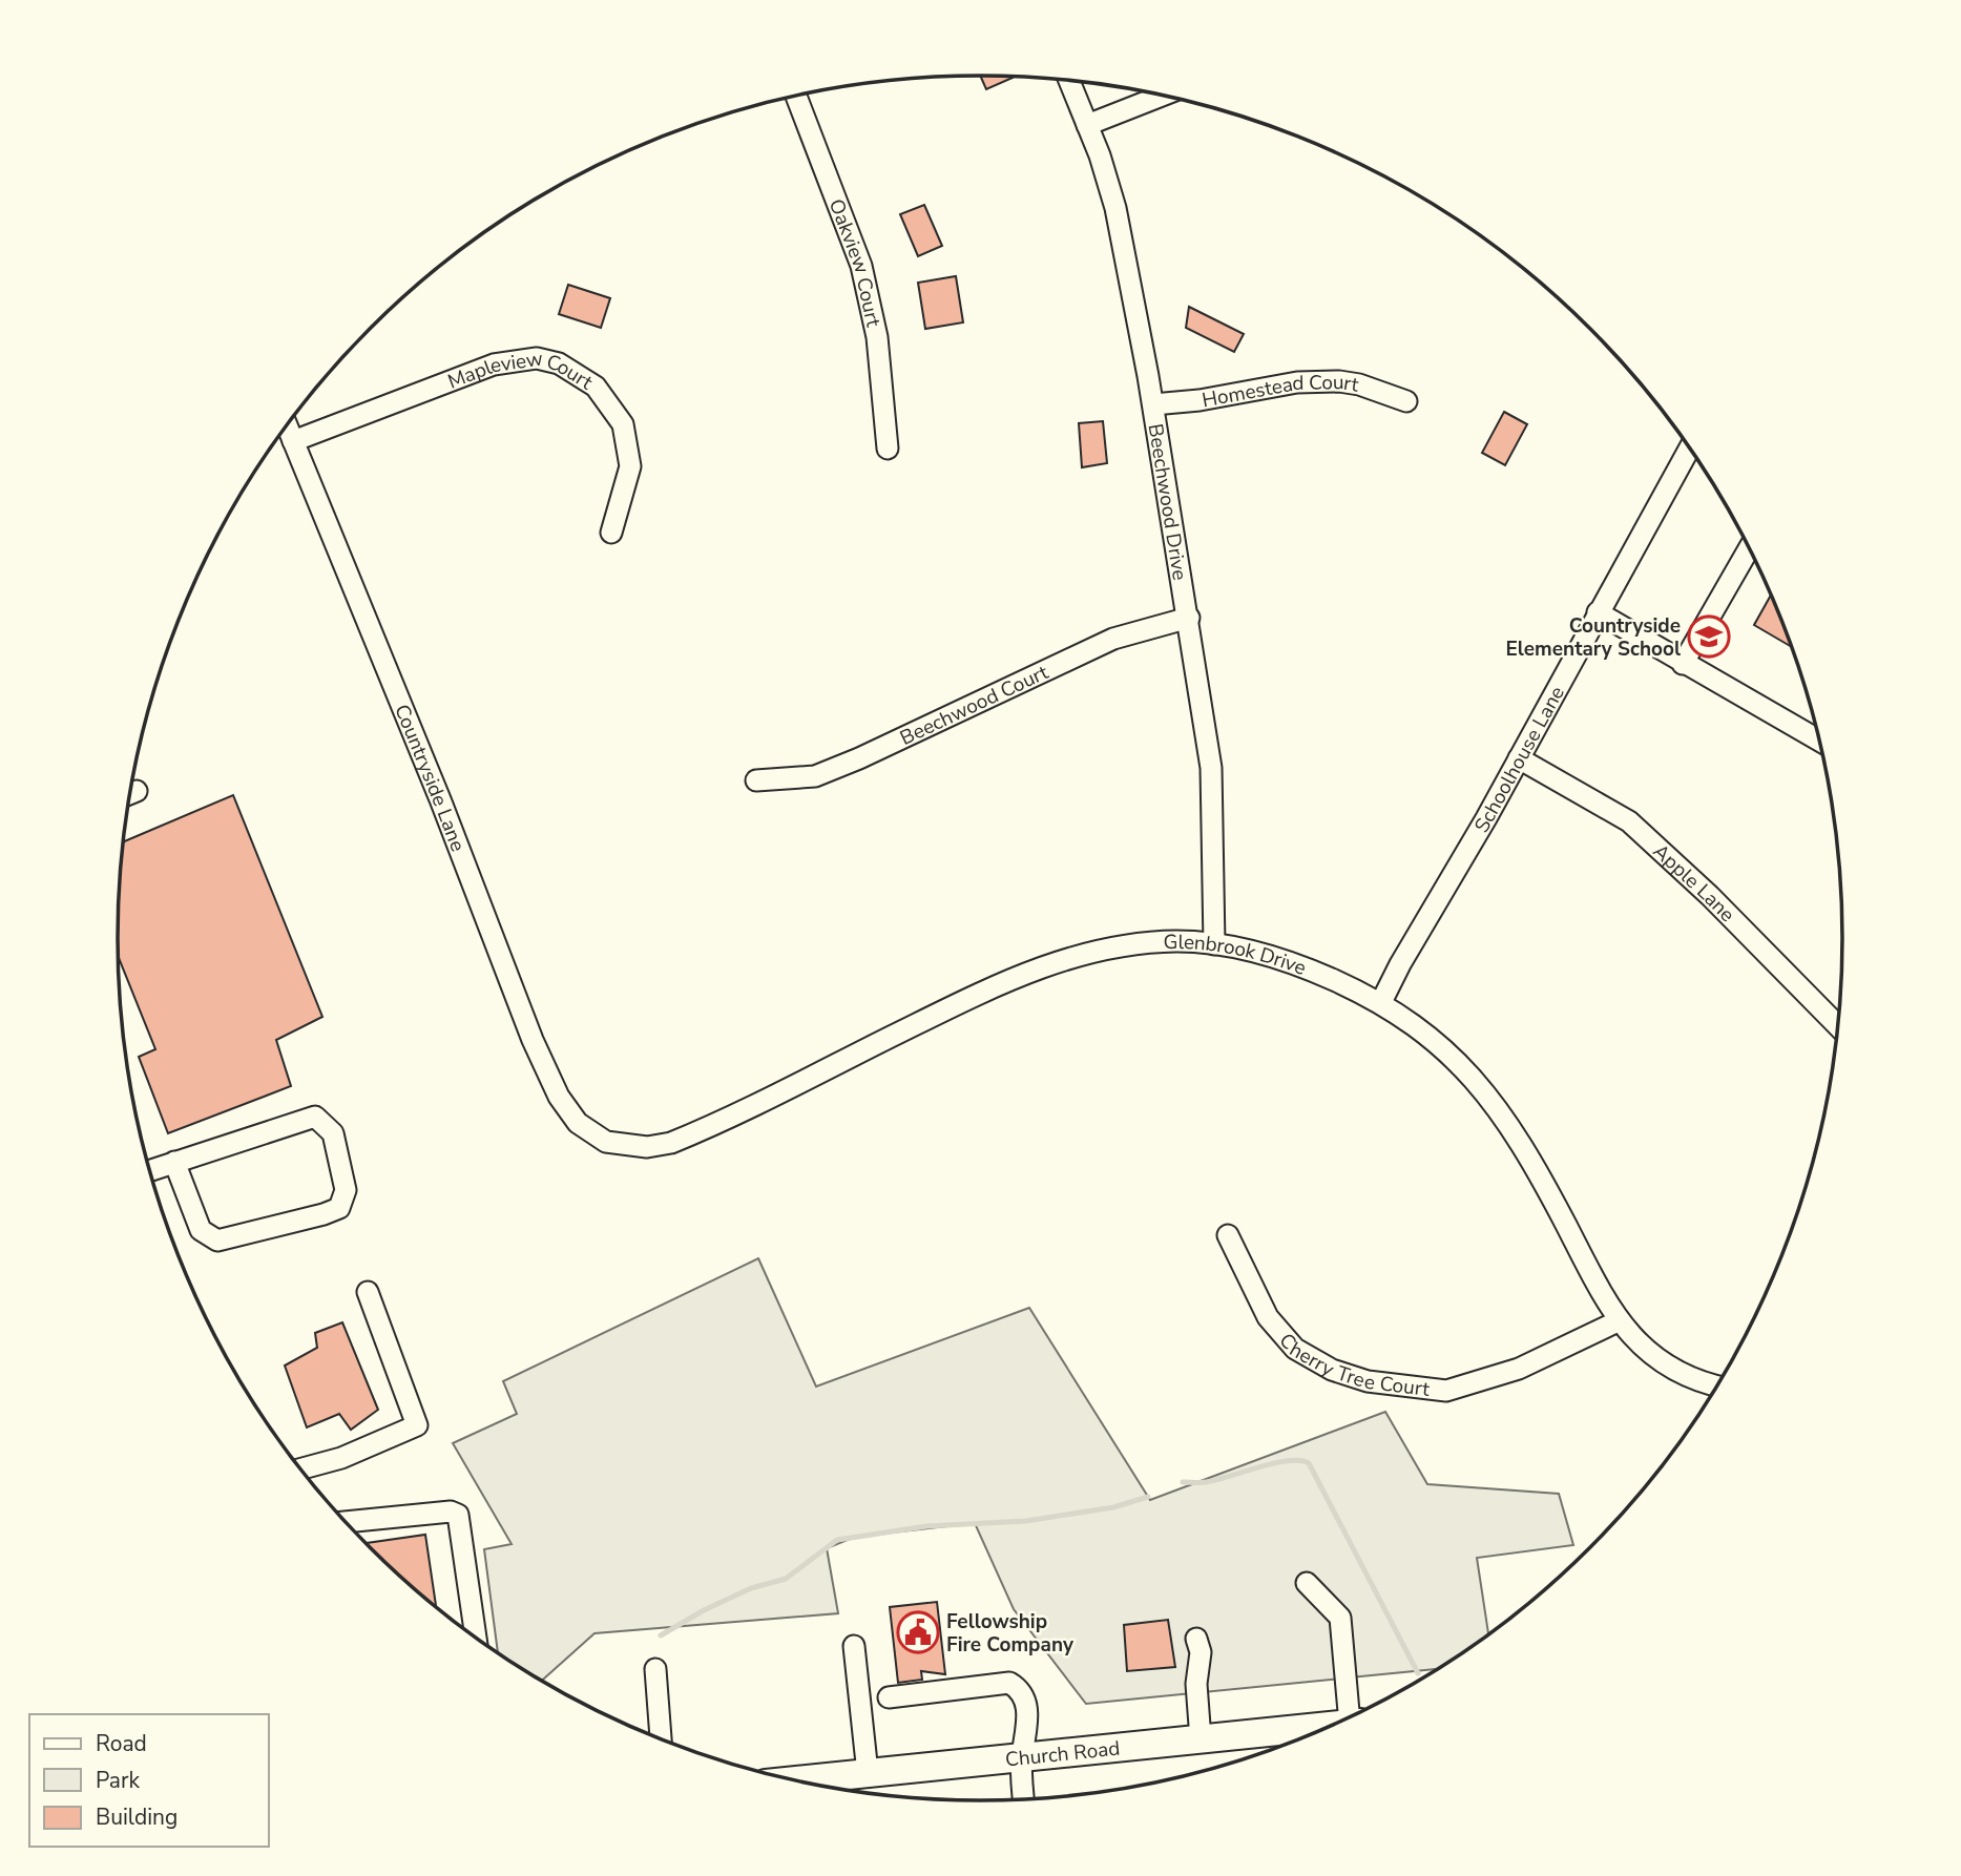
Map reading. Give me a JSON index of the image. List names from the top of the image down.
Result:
{
  "streets": {
    "main road": ["Church Road"],
    "street": [
      "Oakview Court",
      "Mapleview Court",
      "Homestead Court",
      "Beechwood Drive",
      "Beechwood Court",
      "Schoolhouse Lane",
      "Countryside Lane",
      "Apple Lane",
      "Glenbrook Drive",
      "Cherry Tree Court"
    ]
  },
  "crossings": [
    ["Mapleview Court", "Countryside Lane"],
    ["Homestead Court", "Beechwood Drive"],
    ["Beechwood Drive", "Beechwood Court"],
    ["Beechwood Drive", "Glenbrook Drive"],
    ["Schoolhouse Lane", "Apple Lane"],
    ["Schoolhouse Lane", "Glenbrook Drive"],
    ["Countryside Lane", "Glenbrook Drive"],
    ["Glenbrook Drive", "Cherry Tree Court"]
  ],
  "places": {
    "school or university": ["Countryside Elementary School"],
    "public building": ["Fellowship Fire Company"]
  },
  "legend": ["Road", "Park", "Building"]
}
